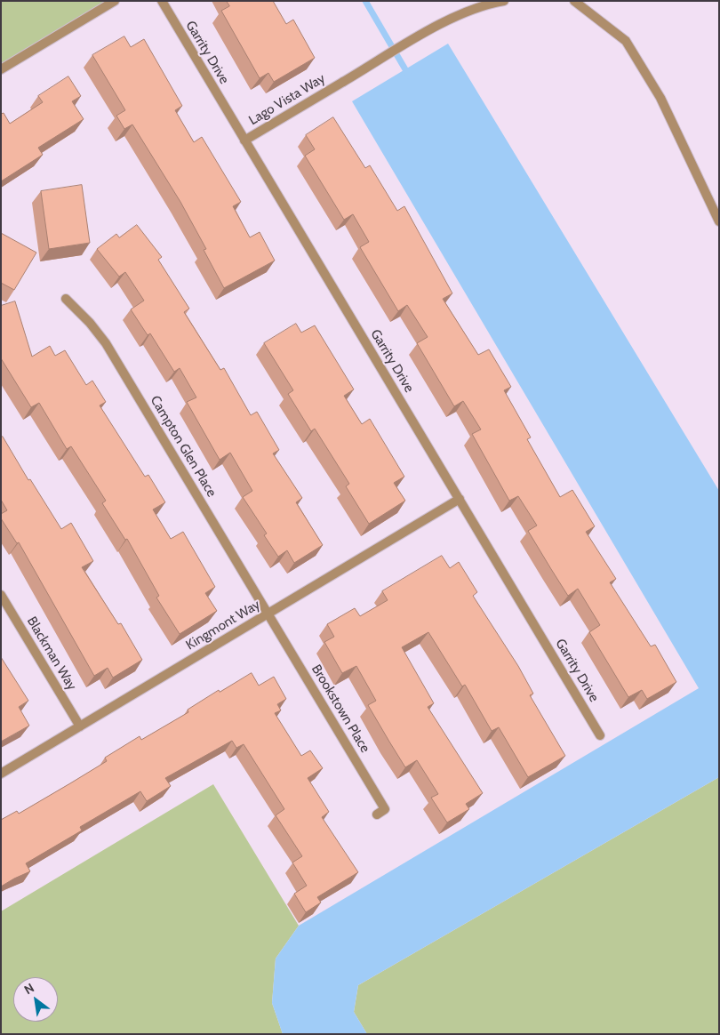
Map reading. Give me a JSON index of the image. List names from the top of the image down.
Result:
{
  "streets": {
    "street": [
      "Garrity Drive",
      "Lago Vista Way",
      "Campton Glen Place",
      "Kingmont Way",
      "Blackman Way",
      "Brookstown Place"
    ]
  },
  "crossings": [
    ["Garrity Drive", "Lago Vista Way"],
    ["Garrity Drive", "Kingmont Way"],
    ["Campton Glen Place", "Kingmont Way"],
    ["Campton Glen Place", "Brookstown Place"],
    ["Kingmont Way", "Blackman Way"],
    ["Kingmont Way", "Brookstown Place"]
  ],
  "north": "top left"
}
